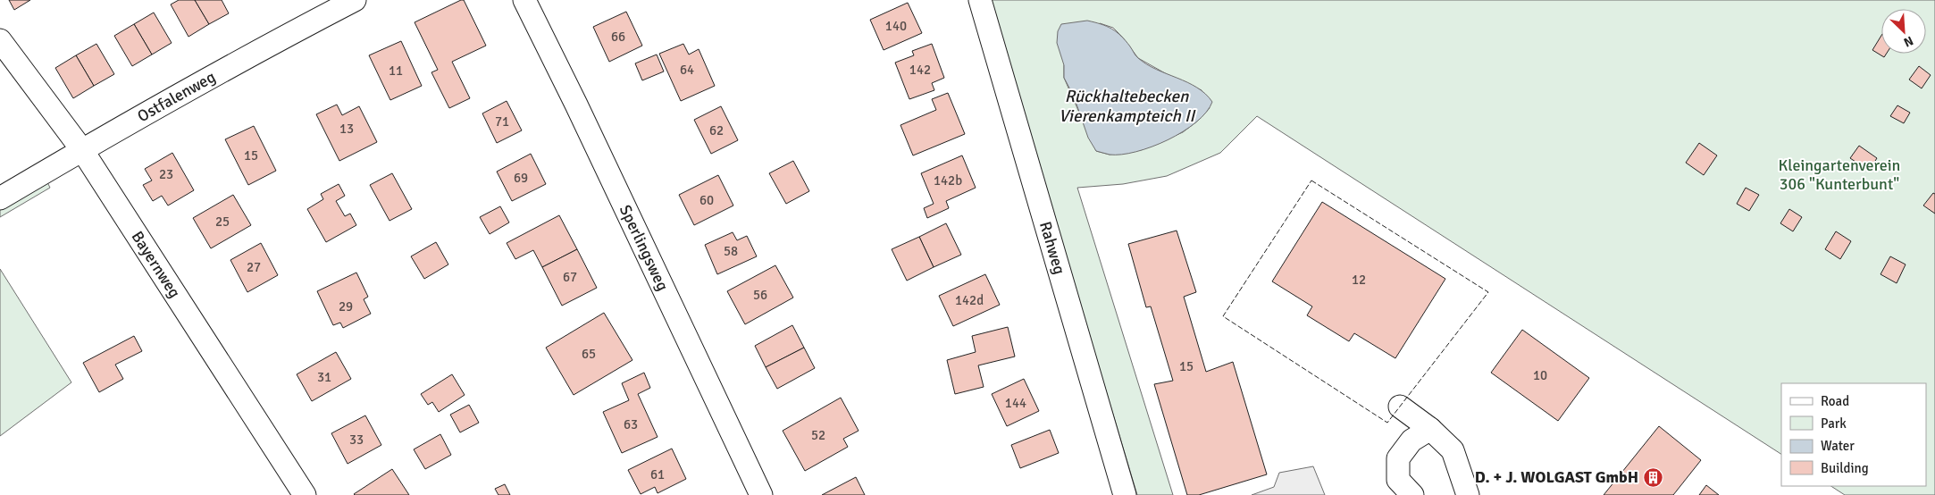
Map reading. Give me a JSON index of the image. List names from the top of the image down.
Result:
{
  "streets": {
    "street": [
      "Ostfalenweg",
      "Sperlingsweg",
      "Rahweg",
      "Bayernweg"
    ]
  },
  "crossings": [
    ["Ostfalenweg", "Bayernweg"]
  ],
  "water": ["Rückhaltebecken Vierenkampteich II"],
  "parks": ["Kleingartenverein 306 \"Kunterbunt\""],
  "places": {
    "building": ["D. + J. WOLGAST GmbH"]
  },
  "house_numbers": [
    "140",
    "66",
    "64",
    "142",
    "11",
    "71",
    "13",
    "62",
    "15",
    "23",
    "69",
    "142b",
    "60",
    "25",
    "58",
    "27",
    "67",
    "12",
    "56",
    "142d",
    "29",
    "65",
    "15",
    "10",
    "31",
    "144",
    "63",
    "52",
    "33",
    "61"
  ],
  "legend": [
    "Road",
    "Park",
    "Water",
    "Building"
  ],
  "north": "bottom right"
}
